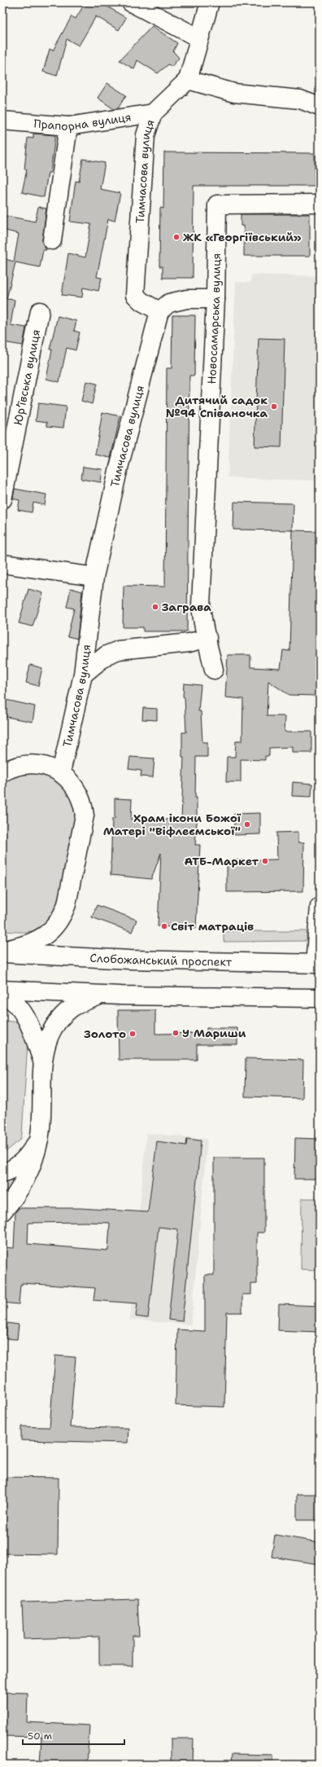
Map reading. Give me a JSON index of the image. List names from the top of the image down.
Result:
{
  "streets": {
    "street": [
      "Прапорна вулиця",
      "Тимчасова вулиця",
      "Новосамарська вулиця",
      "Юрʼївська вулиця",
      "Слобожанський проспект"
    ]
  },
  "crossings": [
    ["Прапорна вулиця", "Тимчасова вулиця"]
  ],
  "places": [
    "ЖК «Георгіївський»",
    "Дитячий садок №94 Співаночка",
    "Заграва",
    "Храм ікони Божої Матері \"Віфлеємської\"",
    "АТБ-Маркет",
    "Світ матраців",
    "У Мариши",
    "Золото"
  ],
  "scale_bar": "50 m"
}
